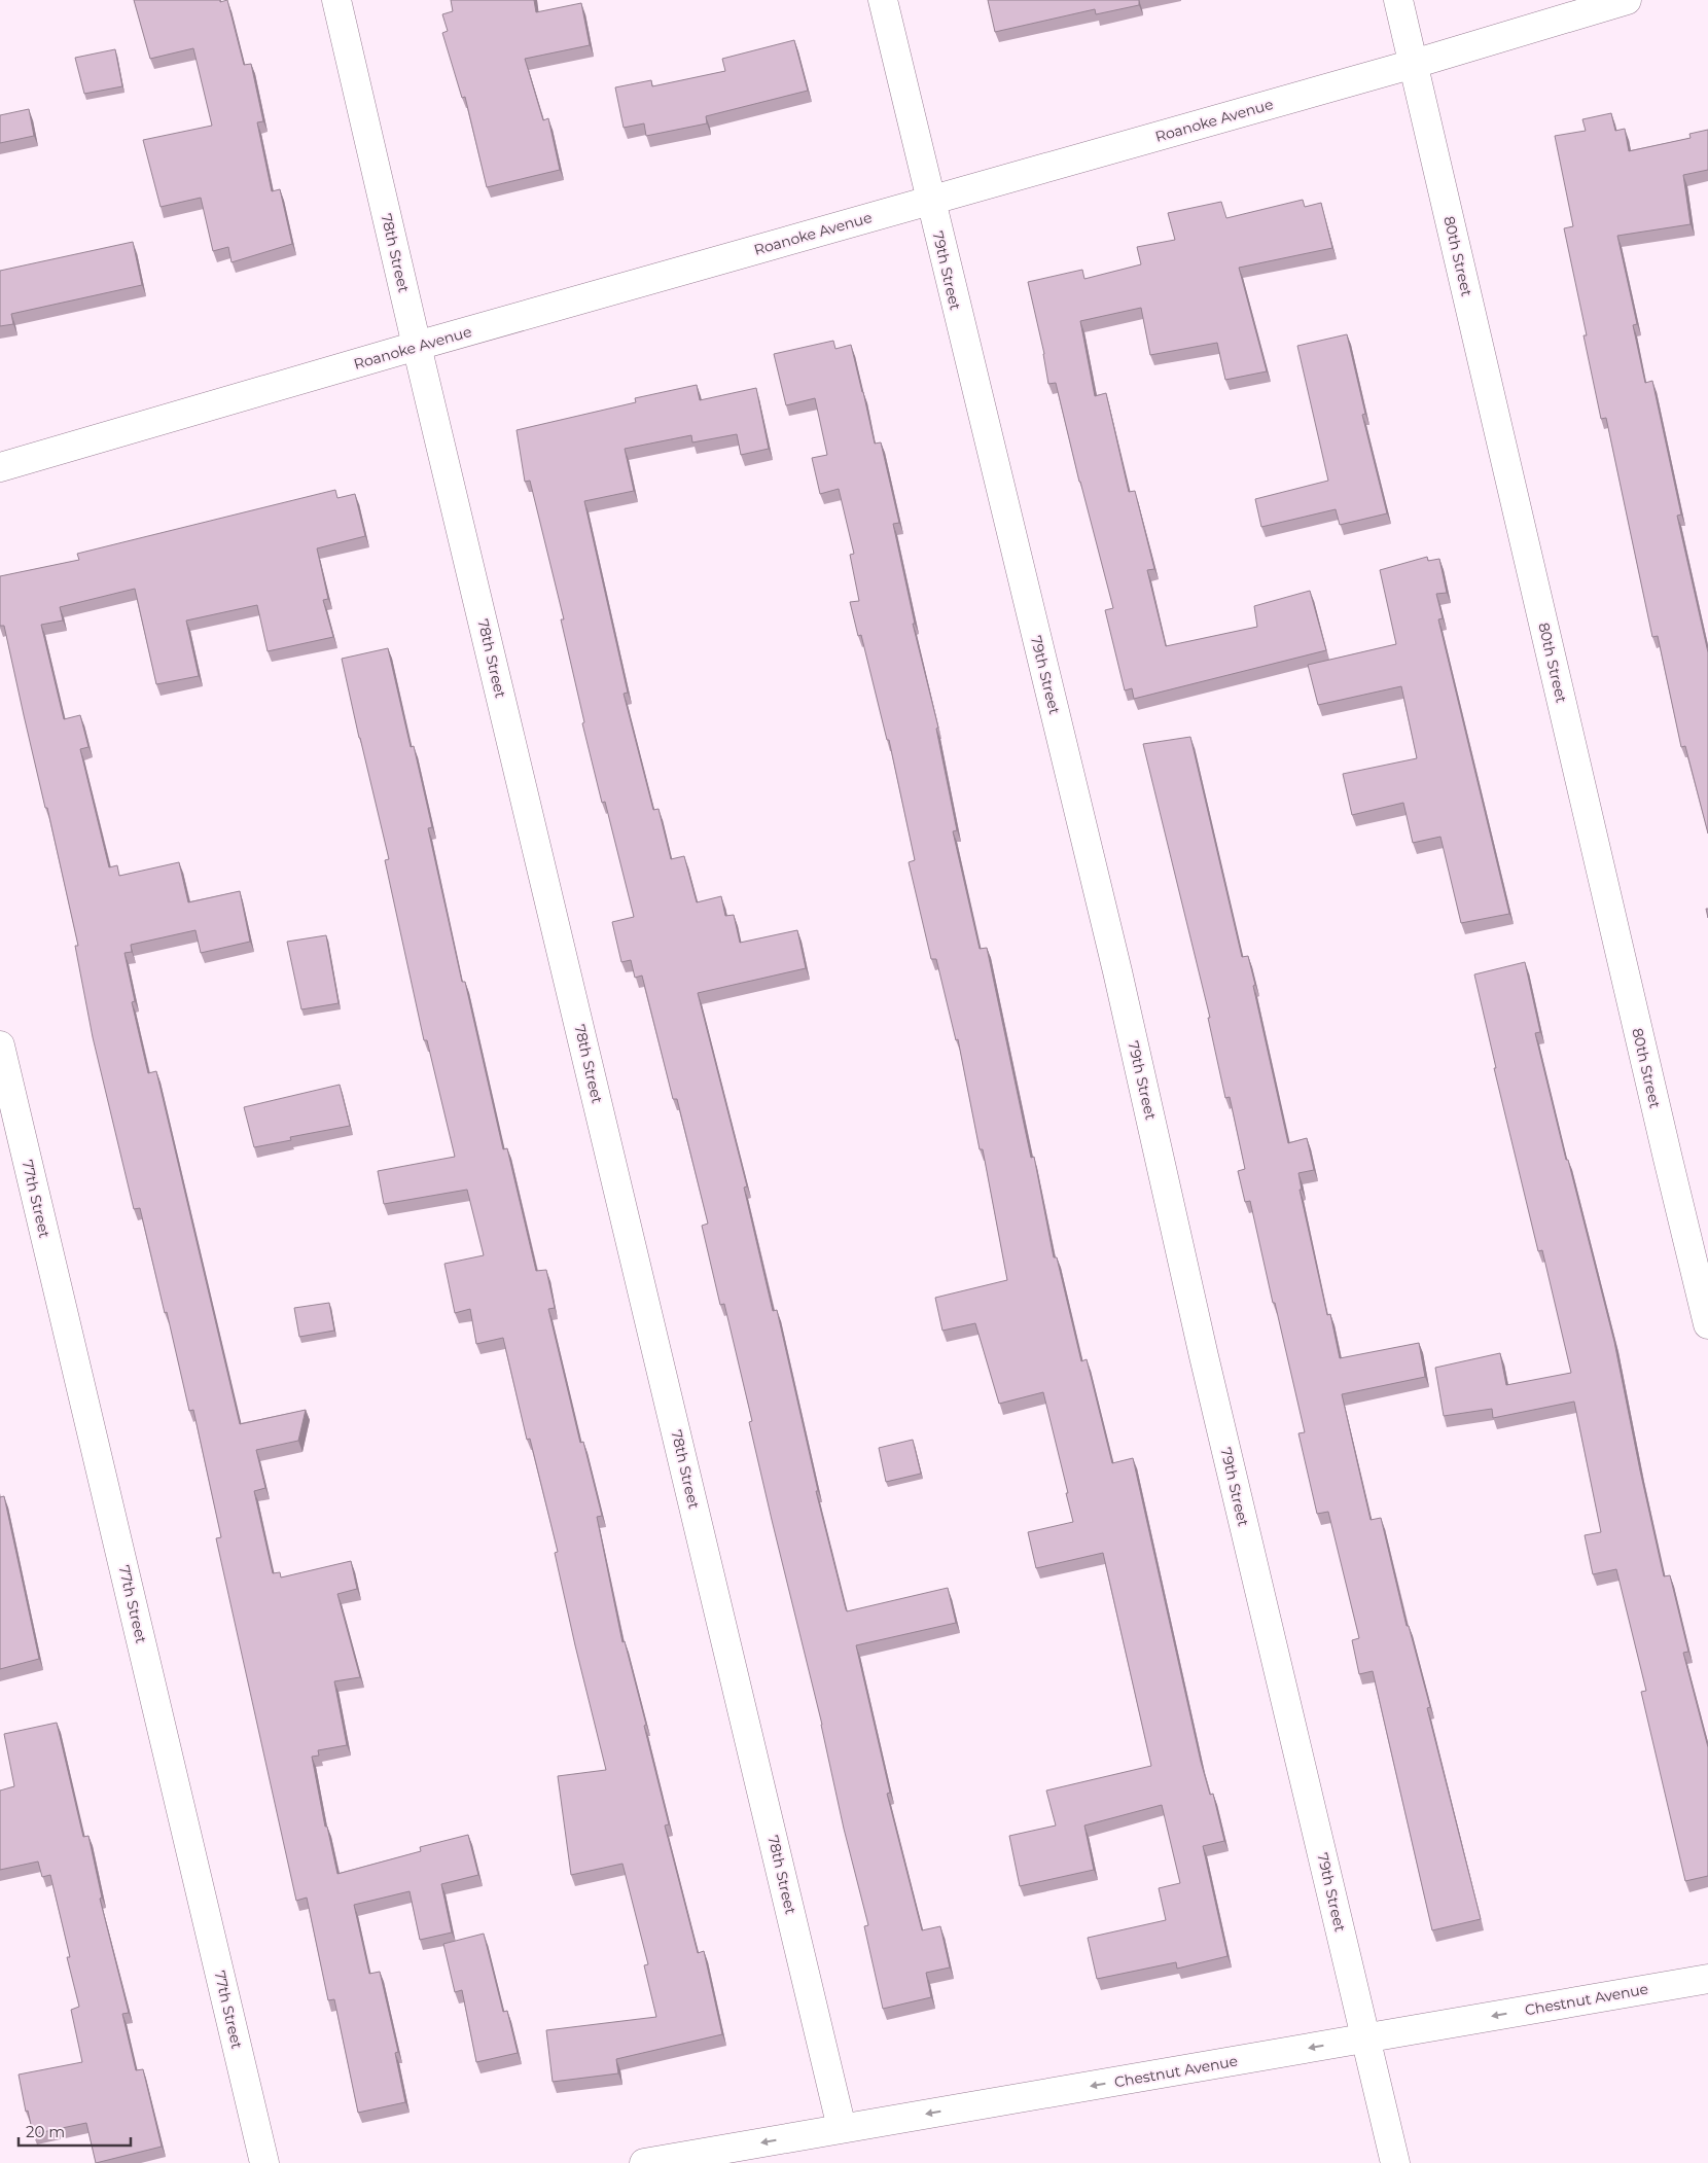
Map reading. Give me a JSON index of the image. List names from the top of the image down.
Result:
{
  "streets": {
    "street": [
      "Roanoke Avenue",
      "78th Street",
      "80th Street",
      "79th Street",
      "77th Street",
      "Chestnut Avenue"
    ]
  },
  "crossings": [
    ["Roanoke Avenue", "78th Street"],
    ["Roanoke Avenue", "80th Street"],
    ["Roanoke Avenue", "79th Street"],
    ["78th Street", "Chestnut Avenue"],
    ["79th Street", "Chestnut Avenue"]
  ],
  "one_way": ["Chestnut Avenue"],
  "scale_bar": "20 m"
}
